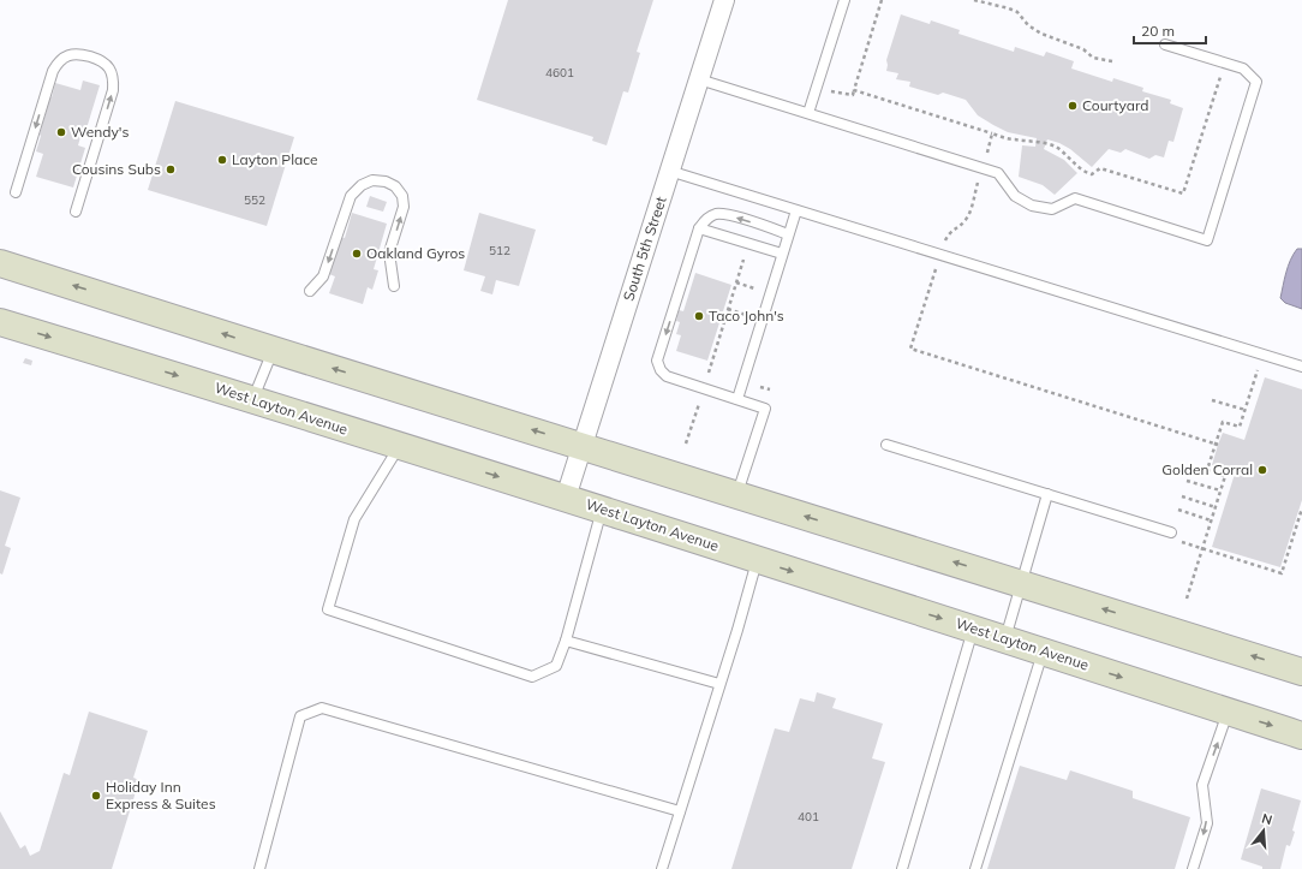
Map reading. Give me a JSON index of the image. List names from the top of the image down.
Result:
{
  "streets": {
    "main road": ["West Layton Avenue"],
    "street": ["South 5th Street"]
  },
  "crossings": [
    ["South 5th Street", "West Layton Avenue"]
  ],
  "places": [
    "Courtyard",
    "Wendy's",
    "Layton Place",
    "Cousins Subs",
    "Oakland Gyros",
    "Taco John's",
    "Golden Corral",
    "Holiday Inn Express & Suites"
  ],
  "house_numbers": [
    "4601",
    "552",
    "512",
    "401"
  ],
  "scale_bar": "20 m",
  "north": "top"
}
